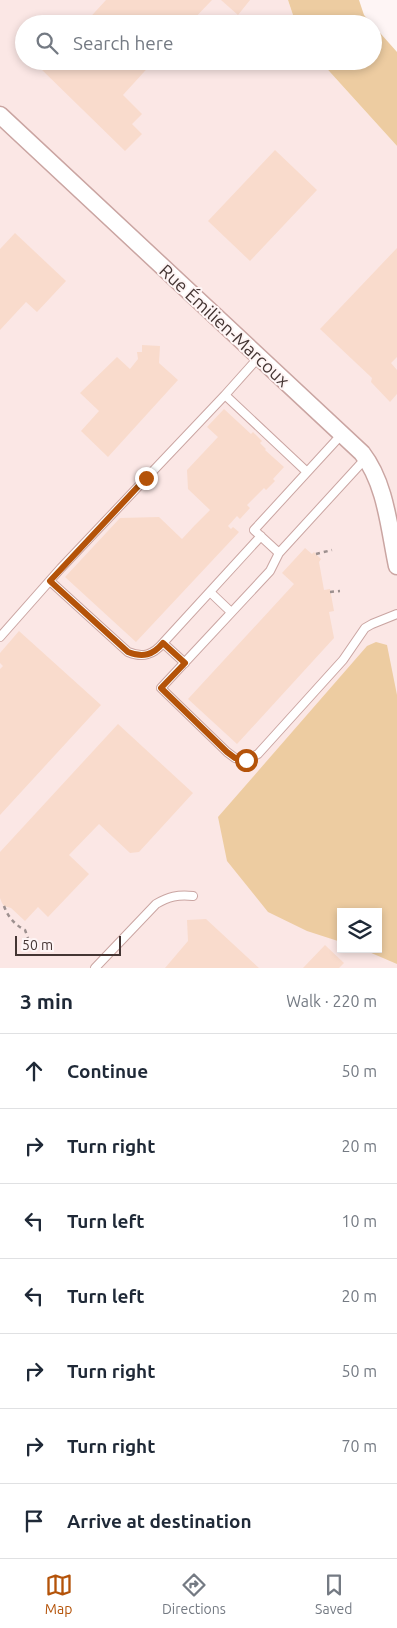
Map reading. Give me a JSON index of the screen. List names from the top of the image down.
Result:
{
  "streets": {
    "street": ["Rue Émilien-Marcoux"]
  },
  "scale_bar": "50 m",
  "page": {
    "search": "Search here",
    "scale": "50 m",
    "heading": ["3 min", "Walk · 220 m"],
    "list": [
      ["Continue", "50 m"],
      ["Turn right", "20 m"],
      ["Turn left", "10 m"],
      ["Turn left", "20 m"],
      ["Turn right", "50 m"],
      ["Turn right", "70 m"],
      "Arrive at destination"
    ],
    "nav": ["Map", "Directions", "Saved"]
  }
}
